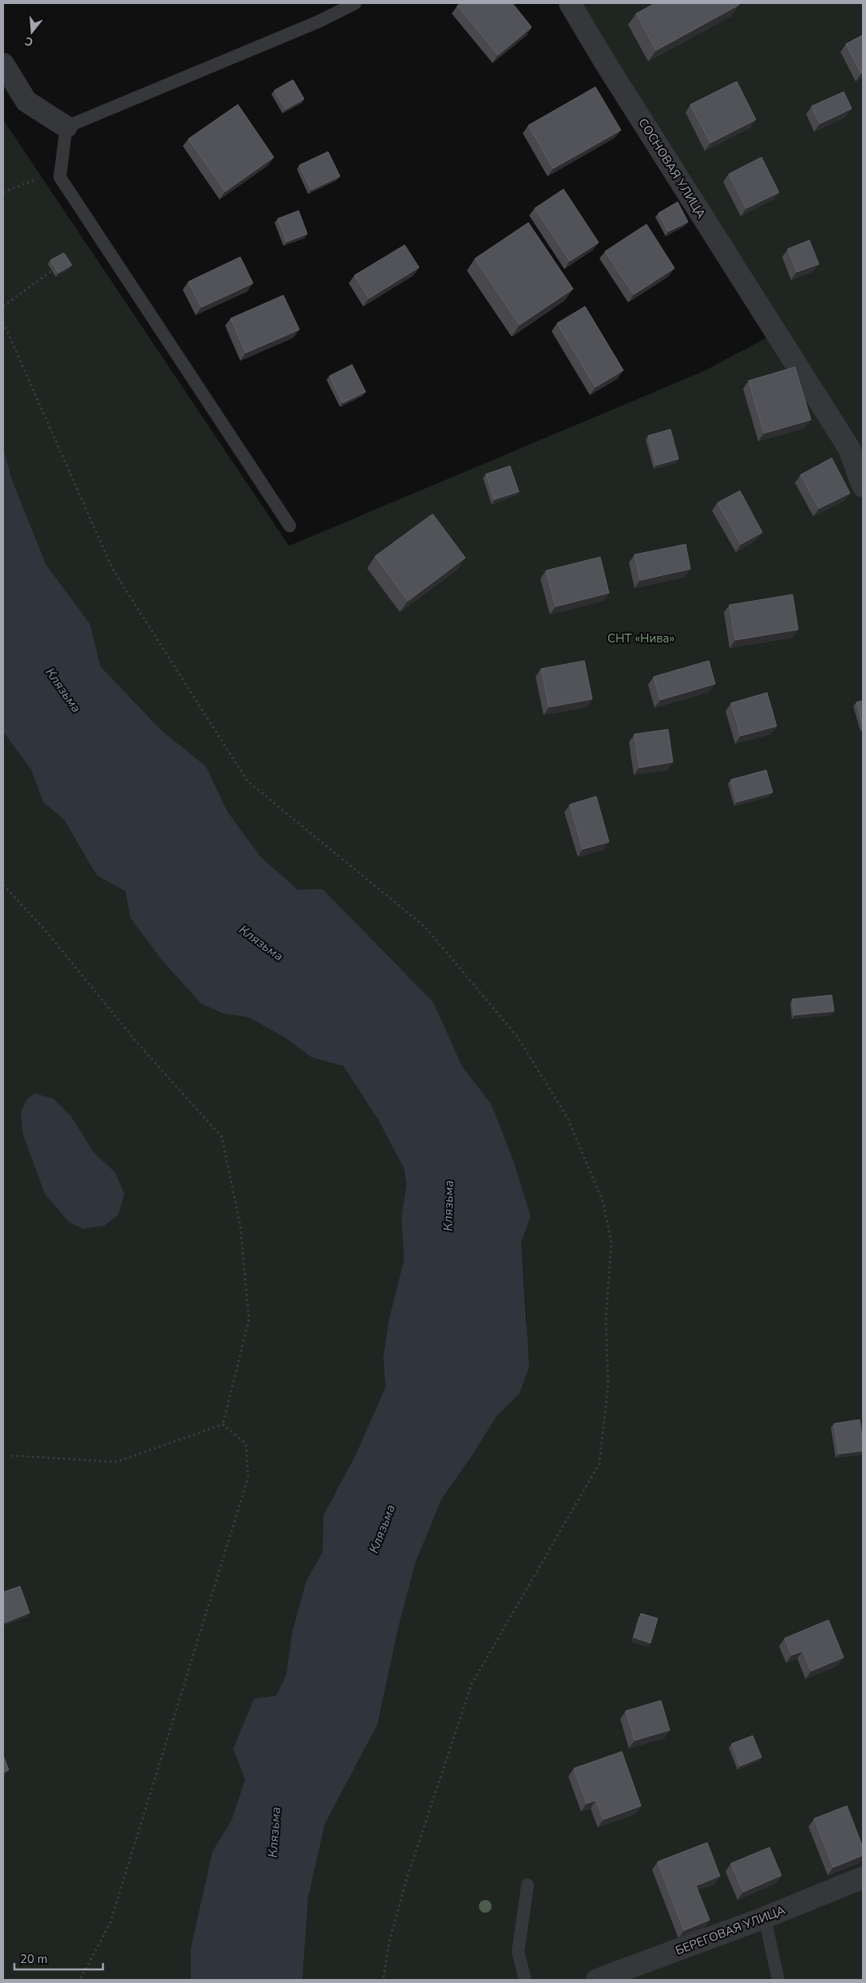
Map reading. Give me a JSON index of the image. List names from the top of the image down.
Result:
{
  "streets": {
    "street": ["СОСНОВАЯ УЛИЦА", "БЕРЕГОВАЯ УЛИЦА"]
  },
  "water": ["Клязьма"],
  "parks": ["СНТ «Нива»"],
  "scale_bar": "20 m",
  "north": "bottom"
}
